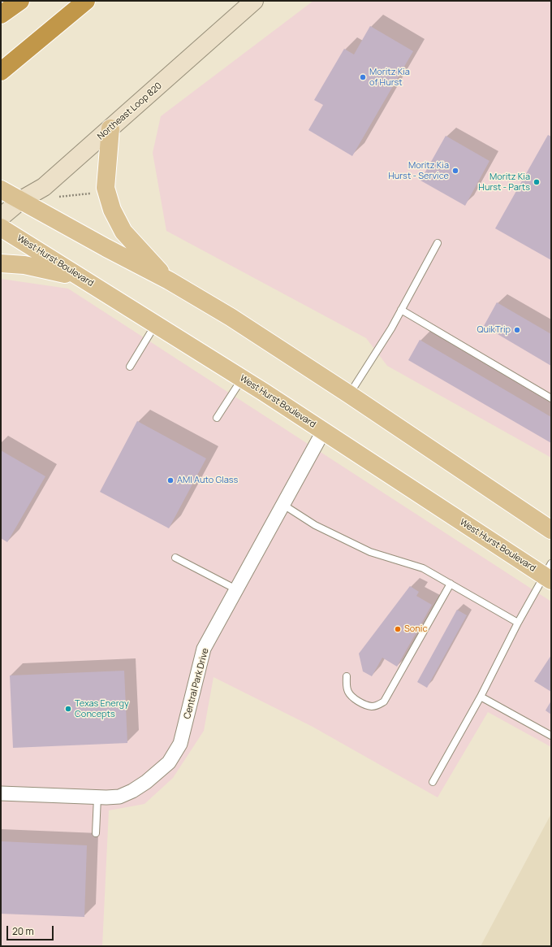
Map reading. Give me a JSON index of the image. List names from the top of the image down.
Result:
{
  "streets": {
    "main road": ["Northeast Loop 820", "West Hurst Boulevard"],
    "street": ["Central Park Drive"]
  },
  "crossings": [
    ["West Hurst Boulevard", "Central Park Drive"]
  ],
  "places": [
    "Moritz Kia of Hurst",
    "Moritz Kia Hurst - Service",
    "Moritz Kia Hurst - Parts",
    "QuikTrip",
    "AMI Auto Glass",
    "Sonic",
    "Texas Energy Concepts"
  ],
  "scale_bar": "20 m"
}
